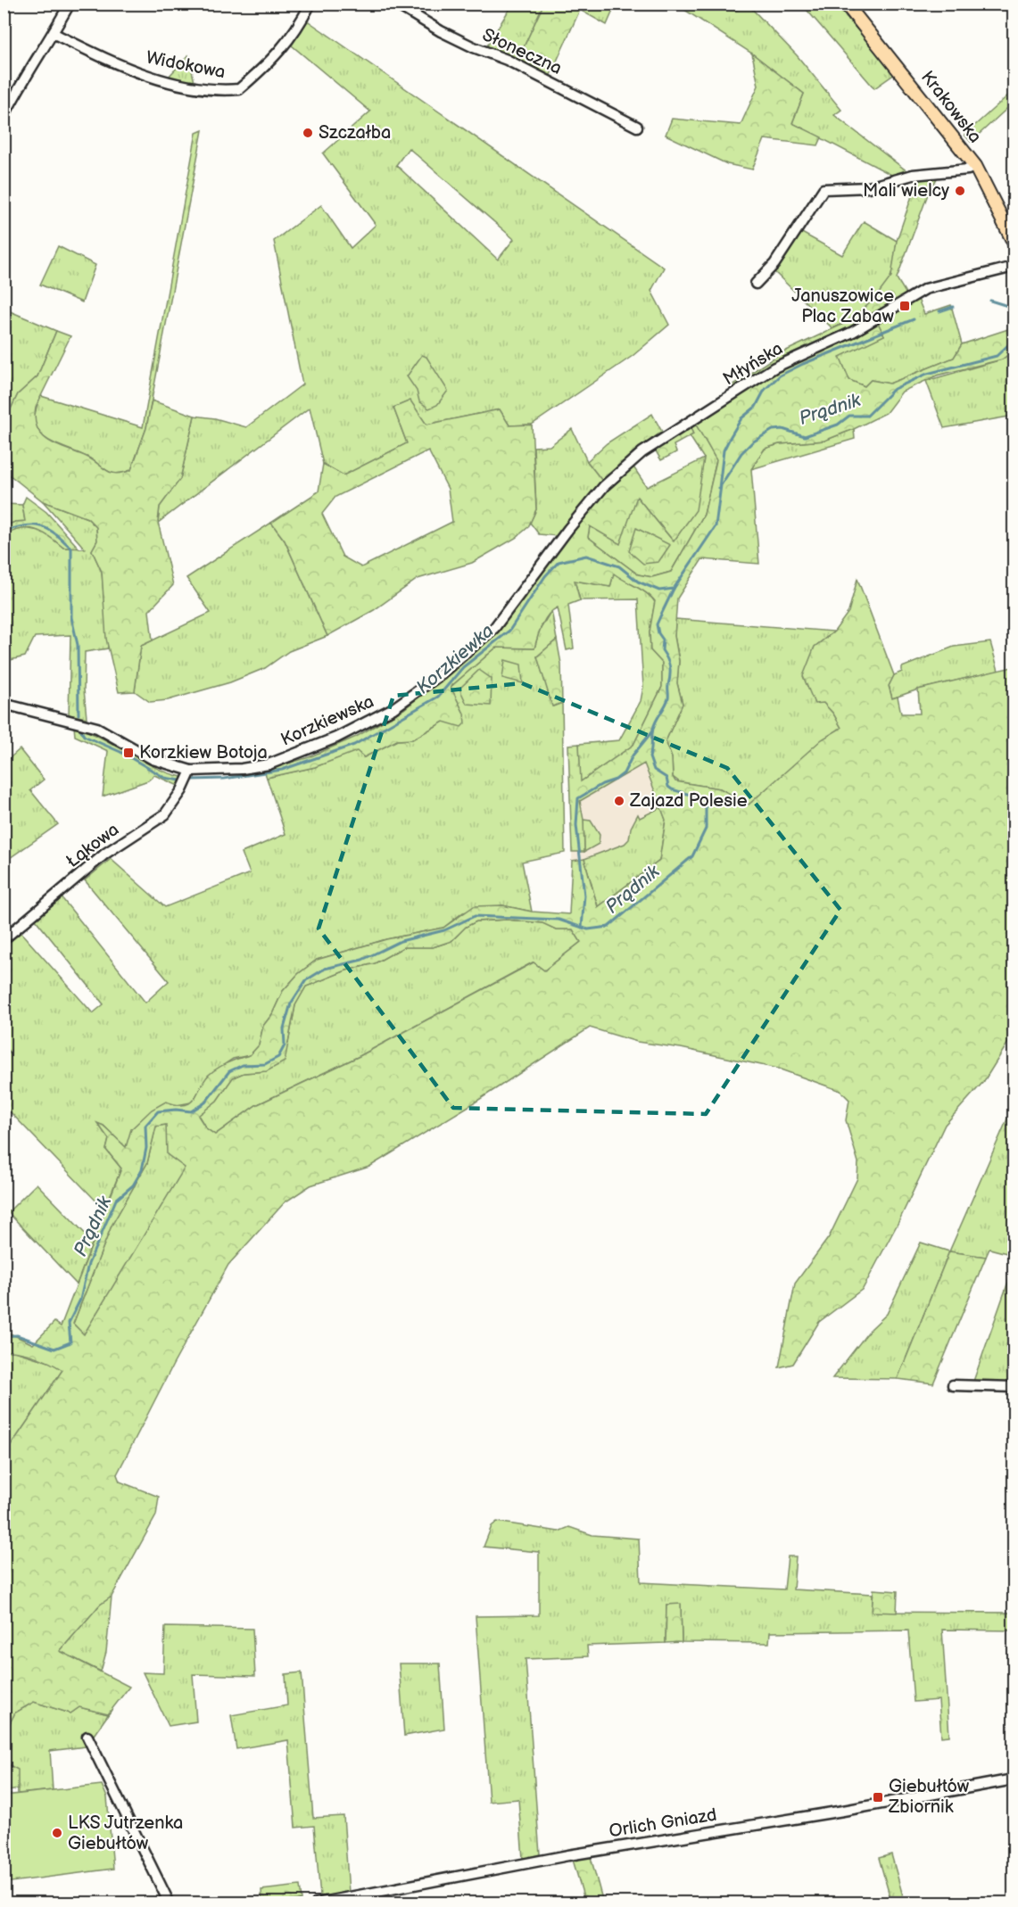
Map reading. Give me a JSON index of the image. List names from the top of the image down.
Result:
{
  "streets": {
    "main road": ["Krakowska"],
    "street": [
      "Słoneczna",
      "Widokowa",
      "Młyńska",
      "Korzkiewska",
      "Łąkowa",
      "Orlich Gniazd"
    ]
  },
  "crossings": [
    ["Młyńska", "Korzkiewska"],
    ["Korzkiewska", "Łąkowa"]
  ],
  "water": ["Prądnik", "Korzkiewka"],
  "places": {
    "other": [
      "Szczałba",
      "Mali wielcy",
      "Zajazd Polesie",
      "LKS Jutrzenka Giebułtów"
    ],
    "transit": ["Januszowice Plac Zabaw", "Korzkiew Botoja", "Giebułtów Zbiornik"]
  }
}
